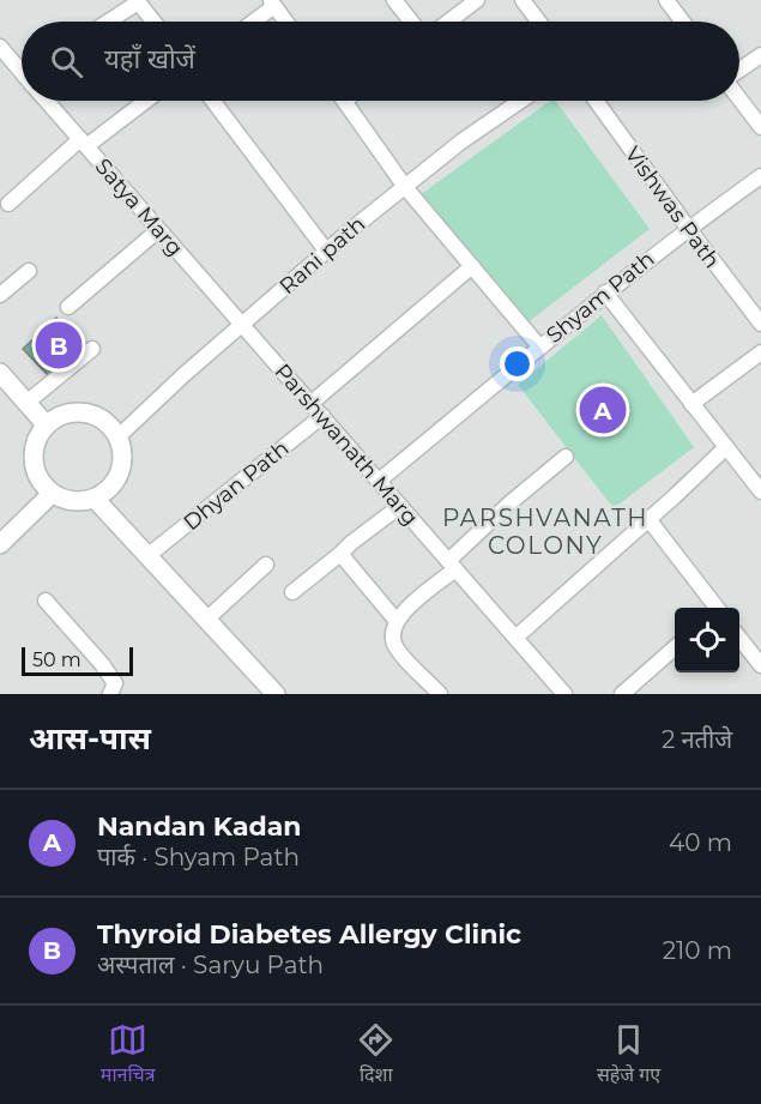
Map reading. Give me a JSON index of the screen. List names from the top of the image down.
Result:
{
  "streets": {
    "street": [
      "Satya Marg",
      "Vishwas Path",
      "Rani path",
      "Shyam Path",
      "Parshwanath Marg",
      "Dhyan Path"
    ]
  },
  "crossings": [
    ["Satya Marg", "Rani path"],
    ["Satya Marg", "Parshwanath Marg"],
    ["Vishwas Path", "Shyam Path"],
    ["Rani path", "Parshwanath Marg"],
    ["Shyam Path", "Parshwanath Marg"],
    ["Parshwanath Marg", "Dhyan Path"]
  ],
  "districts": ["PARSHVANATH COLONY"],
  "scale_bar": "50 m",
  "page": {
    "search": "यहाँ खोजें",
    "pins": ["B", "A"],
    "scale": "50 m",
    "heading": ["आस-पास", "2 नतीजे"],
    "list": [
      {
        "mark": "A",
        "name": "Nandan Kadan",
        "note": "पार्क · Shyam Path",
        "value": "40 m"
      },
      {
        "mark": "B",
        "name": "Thyroid Diabetes Allergy Clinic",
        "note": "अस्पताल · Saryu Path",
        "value": "210 m"
      }
    ],
    "nav": ["मानचित्र", "दिशा", "सहेजे गए"]
  }
}
